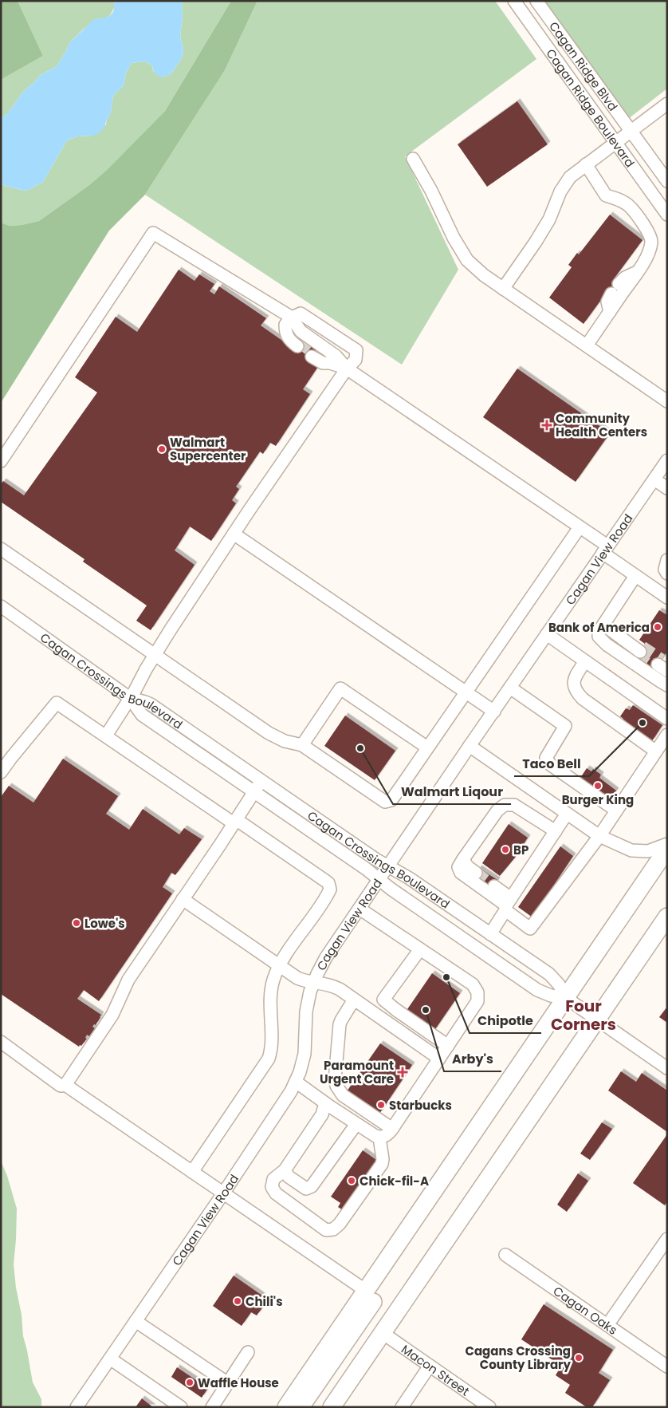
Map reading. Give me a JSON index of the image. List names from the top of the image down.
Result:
{
  "streets": {
    "street": [
      "Cagan Ridge Blvd",
      "Cagan Ridge Boulevard",
      "Cagan View Road",
      "Cagan Crossings Boulevard",
      "Cagan Oaks",
      "Macon Street"
    ]
  },
  "crossings": [
    ["Cagan Ridge Blvd", "Cagan Ridge Boulevard"],
    ["Cagan View Road", "Cagan Crossings Boulevard"]
  ],
  "districts": ["Four Corners"],
  "places": {
    "health": ["Community Health Centers", "Paramount Urgent Care"],
    "other": [
      "Walmart Supercenter",
      "Bank of America",
      "Taco Bell",
      "Walmart Liqour",
      "Burger King",
      "BP",
      "Lowe's",
      "Chipotle",
      "Arby's",
      "Starbucks",
      "Chick-fil-A",
      "Chili's",
      "Cagans Crossing County Library",
      "Waffle House"
    ]
  }
}
